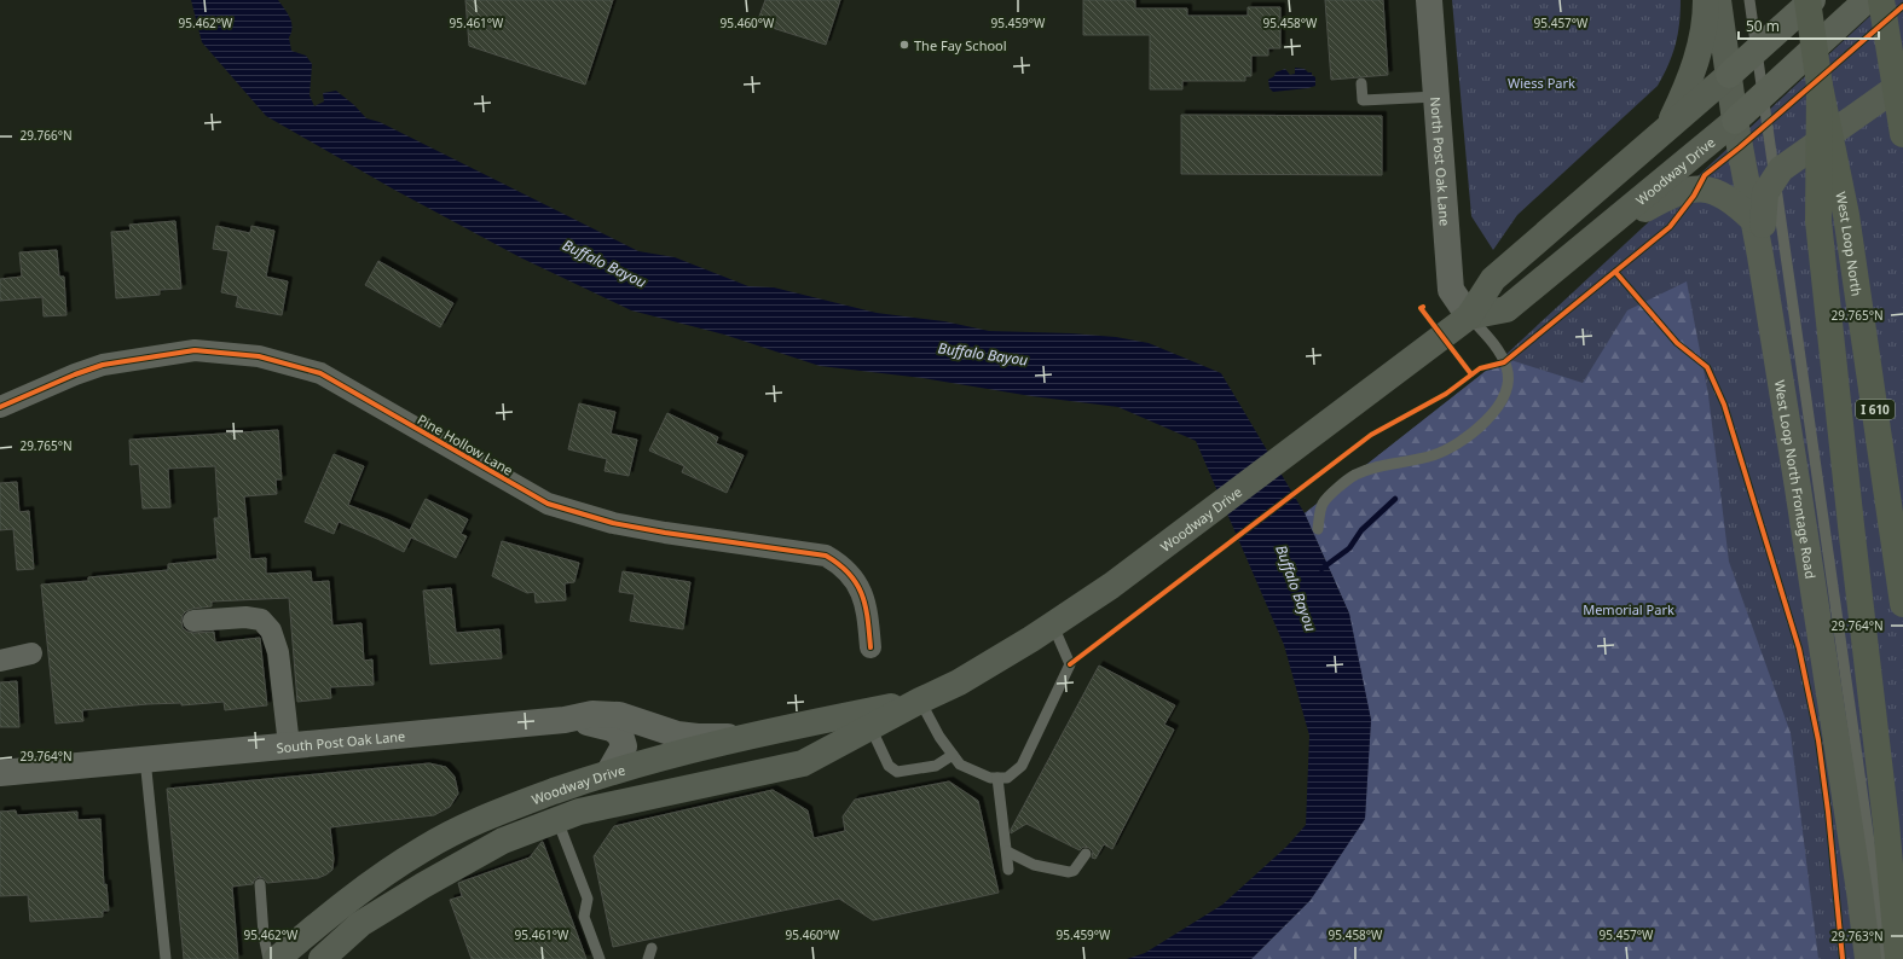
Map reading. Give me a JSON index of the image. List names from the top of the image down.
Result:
{
  "streets": {
    "highway": ["West Loop North", "I 610"],
    "main road": ["Woodway Drive", "West Loop North Frontage Road"],
    "street": ["North Post Oak Lane", "Pine Hollow Lane", "South Post Oak Lane"]
  },
  "crossings": [
    ["North Post Oak Lane", "Woodway Drive"],
    ["Woodway Drive", "West Loop North Frontage Road"],
    ["Woodway Drive", "South Post Oak Lane"]
  ],
  "water": ["Buffalo Bayou"],
  "parks": ["Wiess Park", "Memorial Park"],
  "places": ["The Fay School"],
  "scale_bar": "50 m",
  "coordinates": [
    "95.462°W",
    "95.461°W",
    "95.460°W",
    "95.459°W",
    "95.458°W",
    "95.457°W",
    "29.766°N",
    "29.765°N",
    "29.764°N",
    "29.763°N"
  ]
}
